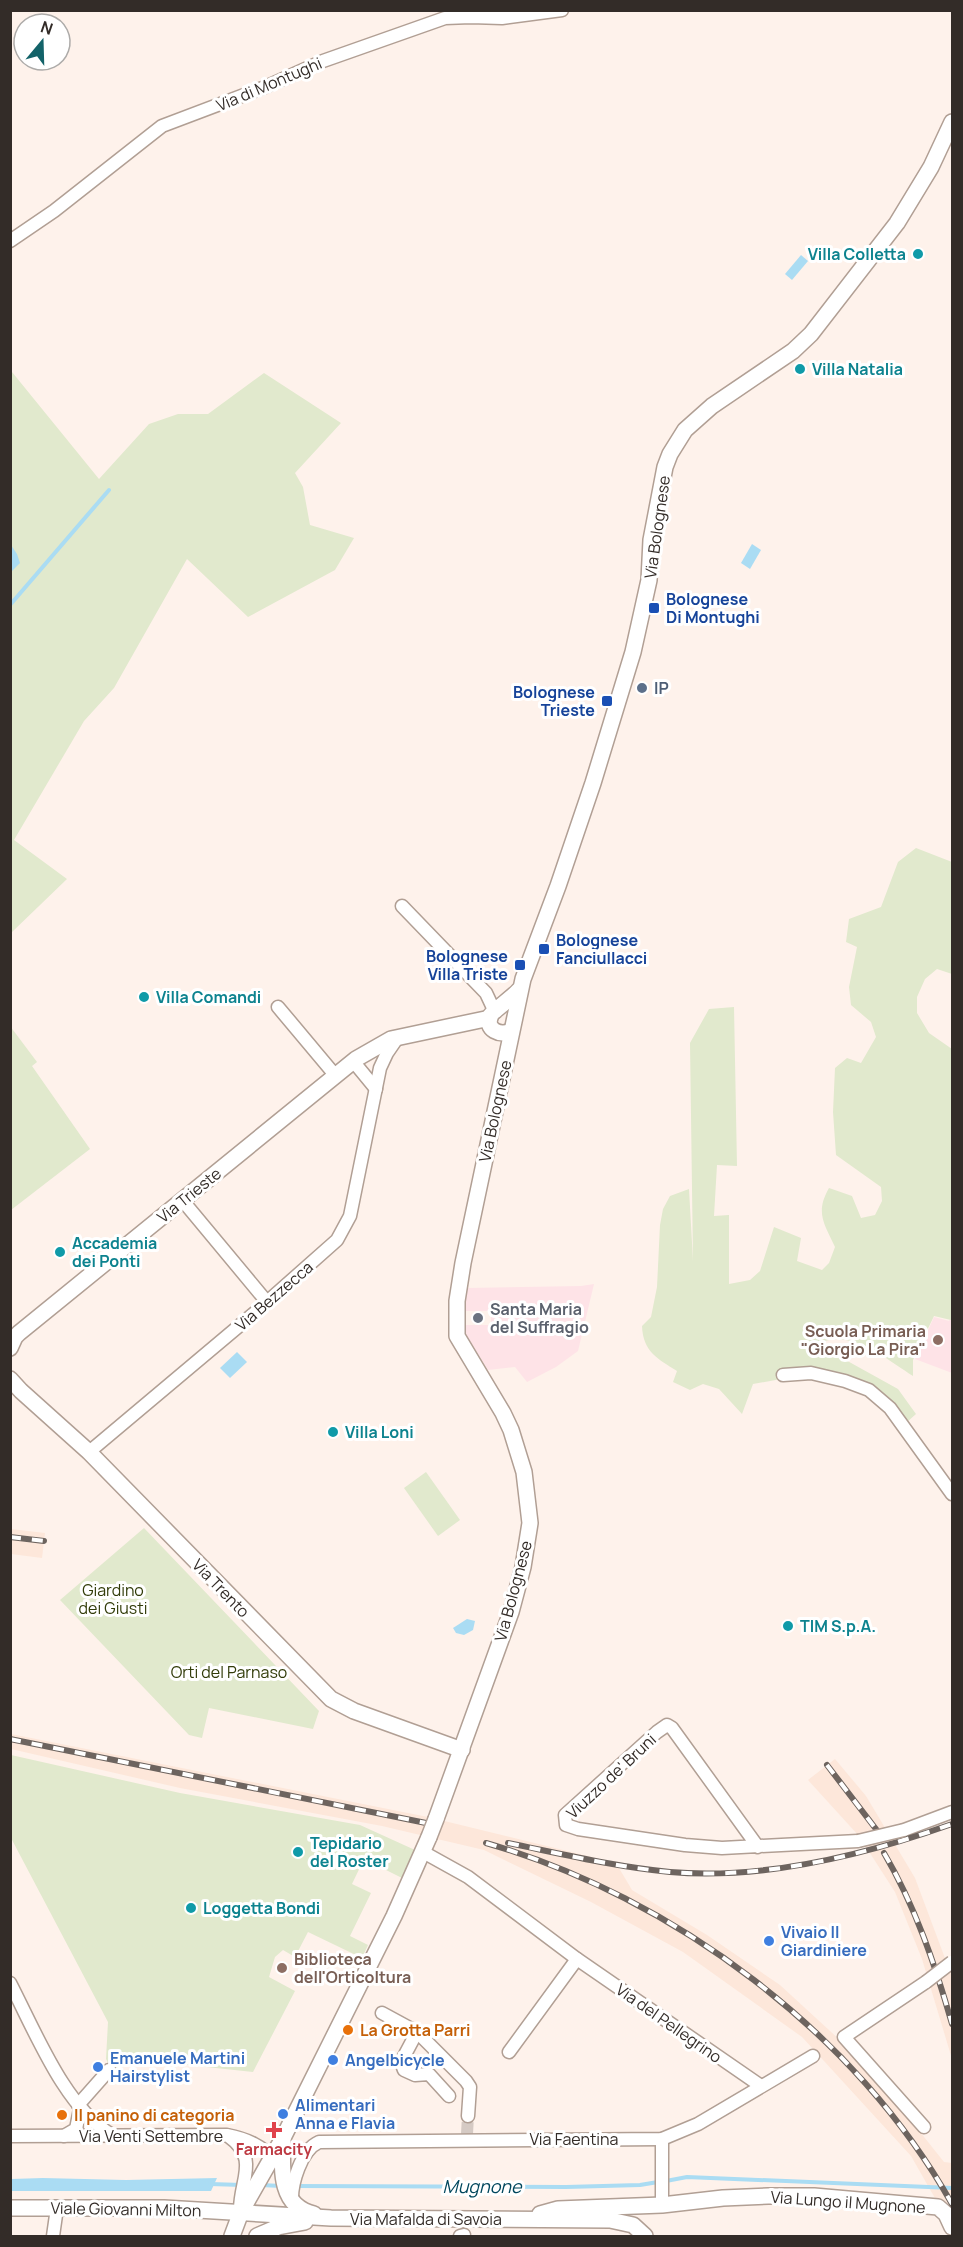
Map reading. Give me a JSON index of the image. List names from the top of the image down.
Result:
{
  "streets": {
    "main road": [
      "Via Bolognese",
      "Via Trieste",
      "Via Trento",
      "Via Lungo il Mugnone",
      "Viale Giovanni Milton",
      "Via Mafalda di Savoia"
    ],
    "street": [
      "Via di Montughi",
      "Via Bezzecca",
      "Viuzzo de' Bruni",
      "Via del Pellegrino",
      "Via Venti Settembre",
      "Via Faentina"
    ]
  },
  "crossings": [
    ["Via Bolognese", "Via Trieste"],
    ["Via Bolognese", "Via Trento"],
    ["Via Bolognese", "Via del Pellegrino"],
    ["Via Bolognese", "Via Venti Settembre"],
    ["Via Bolognese", "Viale Giovanni Milton"],
    ["Via Bolognese", "Via Mafalda di Savoia"],
    ["Via Trieste", "Via Bezzecca"],
    ["Via Bezzecca", "Via Trento"],
    ["Via del Pellegrino", "Via Faentina"],
    ["Via Lungo il Mugnone", "Via Mafalda di Savoia"],
    ["Viale Giovanni Milton", "Via Mafalda di Savoia"]
  ],
  "water": ["Mugnone"],
  "parks": ["Giardino dei Giusti", "Orti del Parnaso"],
  "places": {
    "other": [
      "Villa Colletta",
      "Villa Natalia",
      "IP",
      "Villa Comandi",
      "Accademia dei Ponti",
      "Santa Maria del Suffragio",
      "Scuola Primaria \"Giorgio La Pira\"",
      "Villa Loni",
      "TIM S.p.A.",
      "Tepidario del Roster",
      "Loggetta Bondi",
      "Vivaio Il Giardiniere",
      "Biblioteca dell'Orticoltura",
      "La Grotta Parri",
      "Angelbicycle",
      "Emanuele Martini Hairstylist",
      "Alimentari Anna e Flavia",
      "Il panino di categoria"
    ],
    "transit": [
      "Bolognese Di Montughi",
      "Bolognese Trieste",
      "Bolognese Fanciullacci",
      "Bolognese Villa Triste"
    ],
    "health": ["Farmacity"]
  },
  "north": "top"
}
